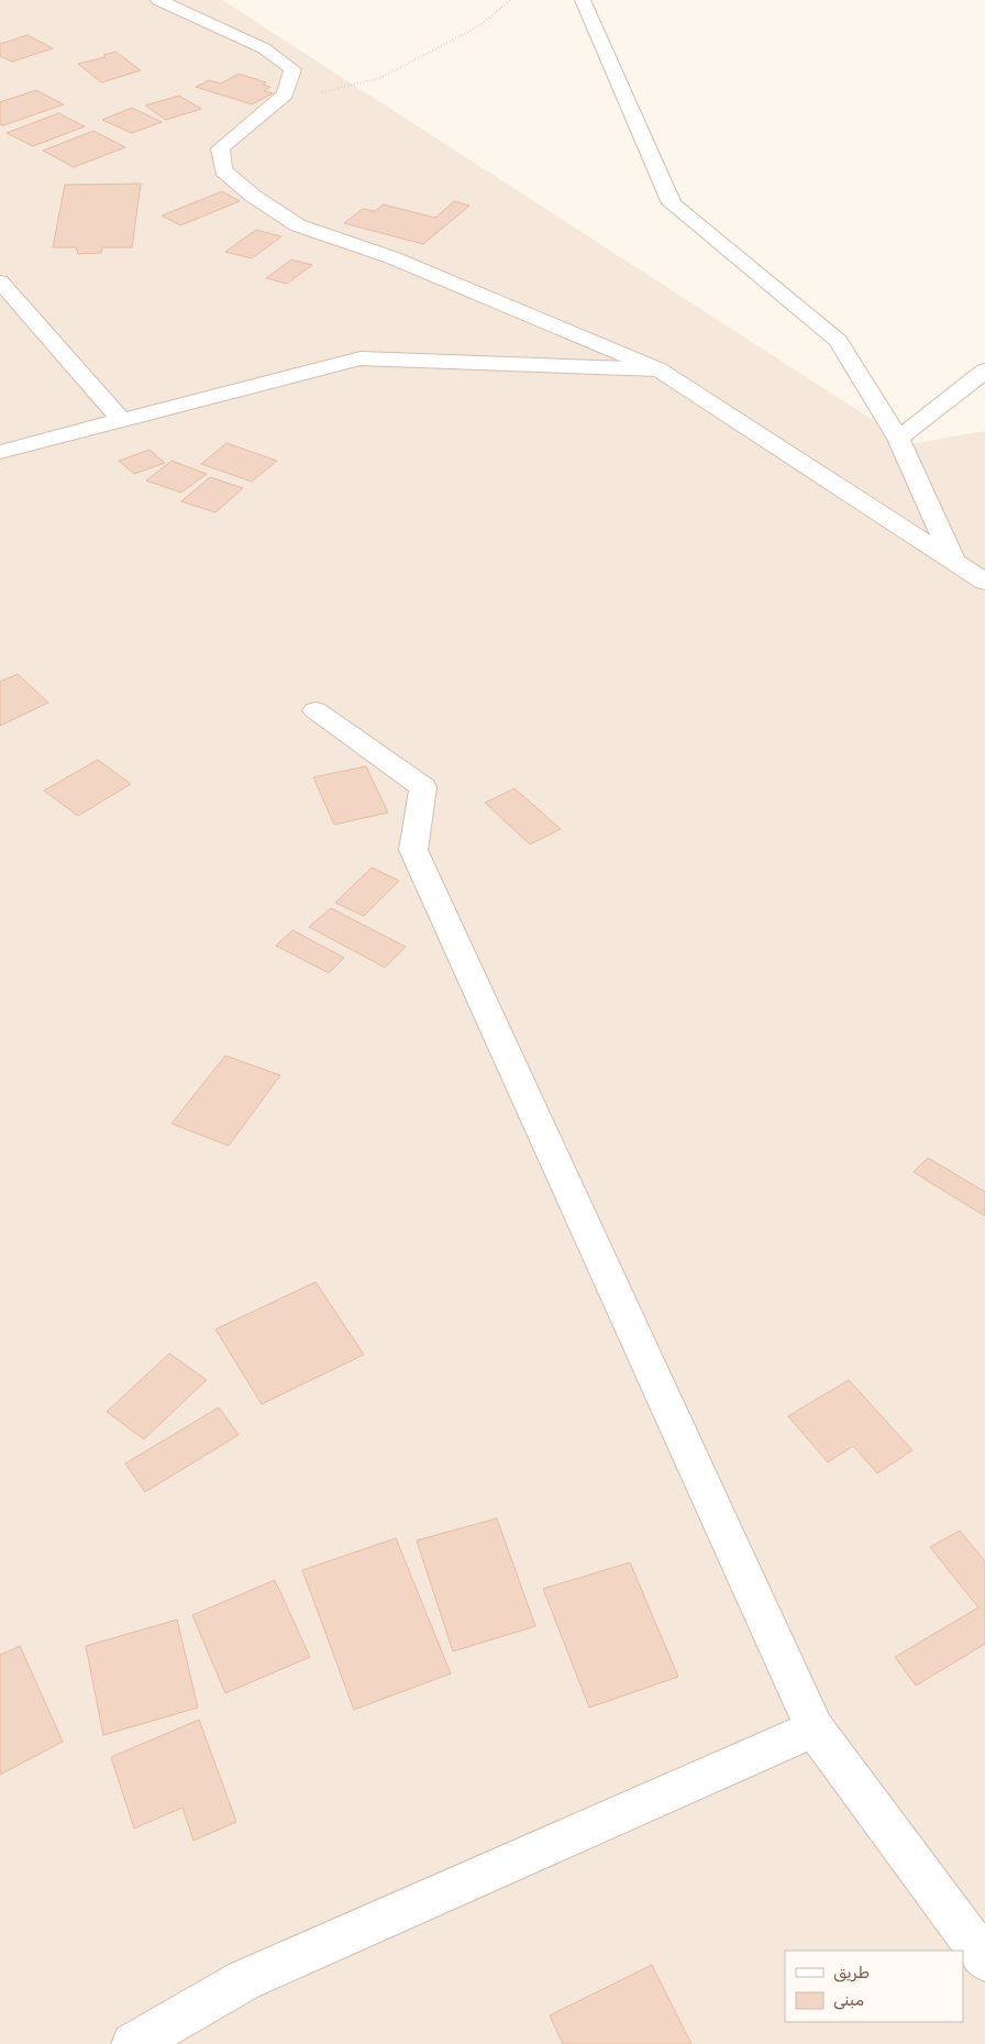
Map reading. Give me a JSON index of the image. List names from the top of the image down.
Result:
{
  "legend": ["طريق", "مبنى"]
}
